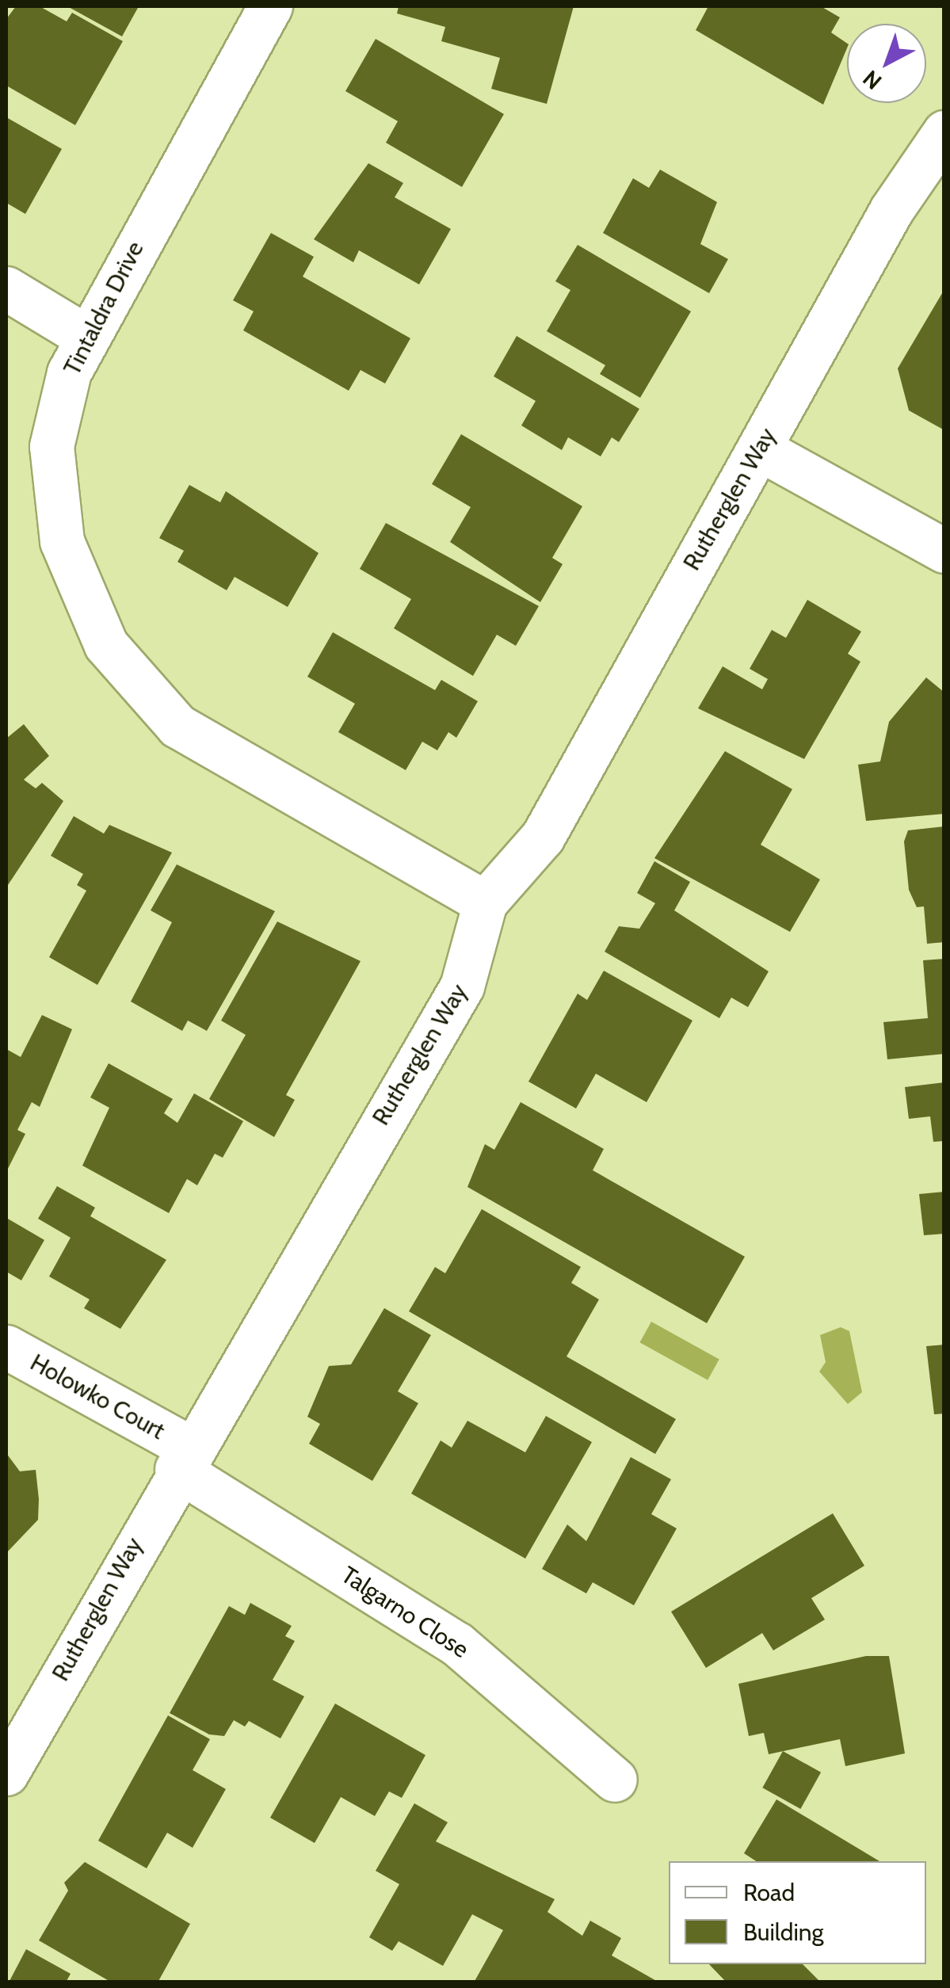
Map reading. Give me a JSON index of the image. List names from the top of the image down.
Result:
{
  "streets": {
    "street": [
      "Tintaldra Drive",
      "Rutherglen Way",
      "Holowko Court",
      "Talgarno Close"
    ]
  },
  "crossings": [
    ["Tintaldra Drive", "Rutherglen Way"],
    ["Rutherglen Way", "Holowko Court"],
    ["Rutherglen Way", "Talgarno Close"],
    ["Holowko Court", "Talgarno Close"]
  ],
  "legend": ["Road", "Building"],
  "north": "bottom left"
}
